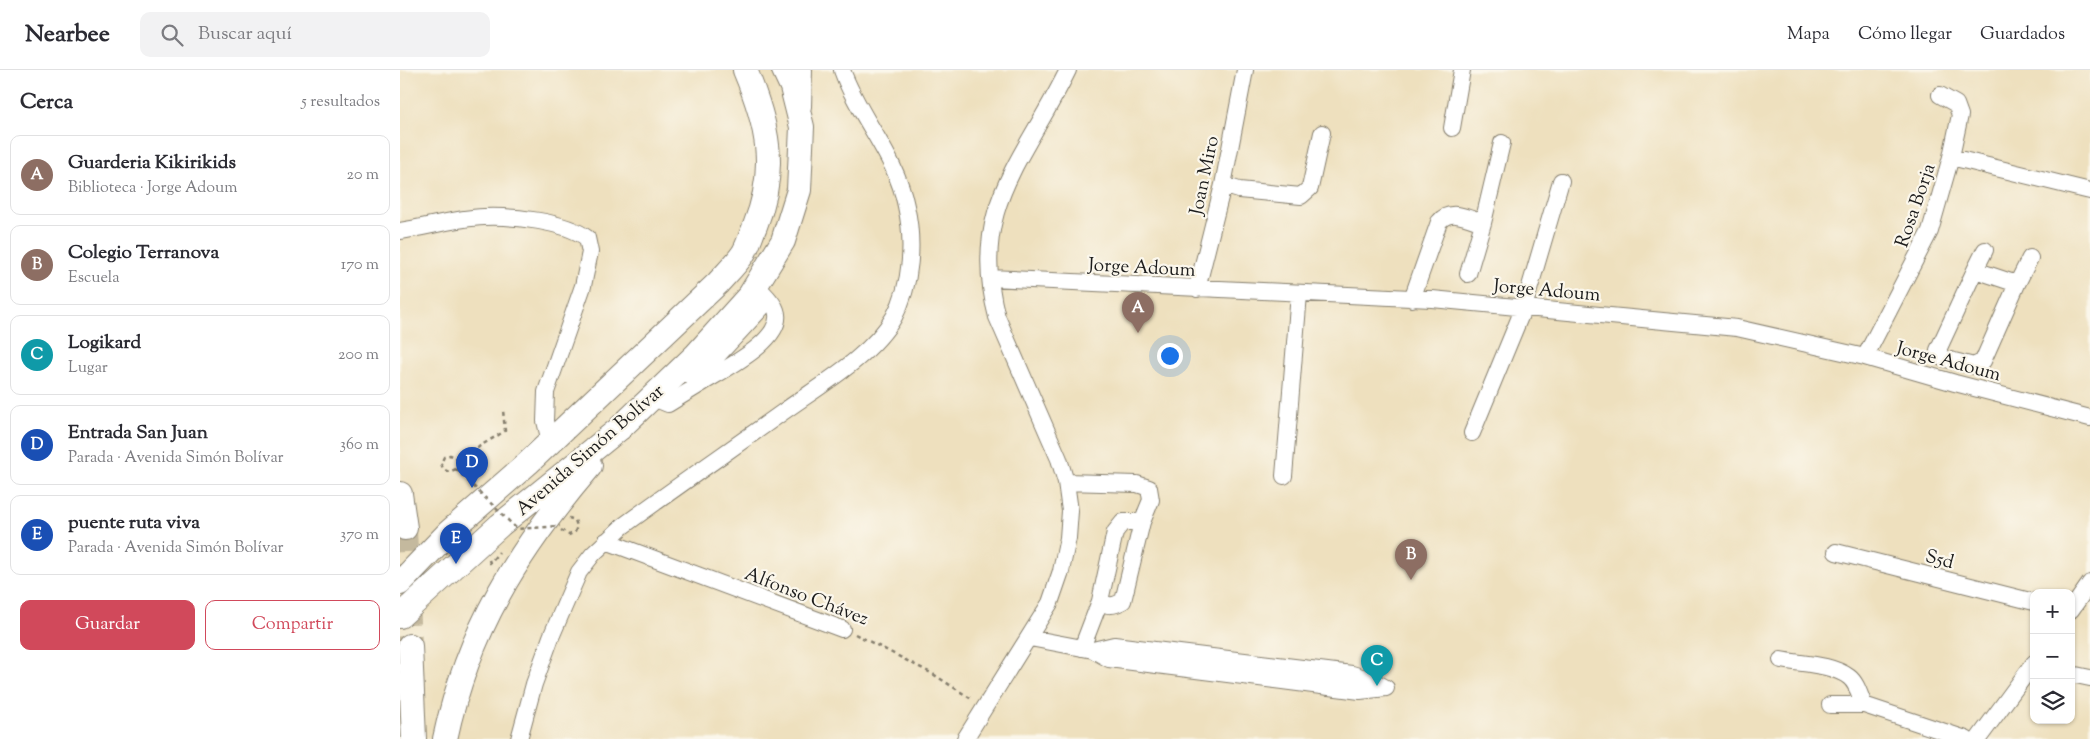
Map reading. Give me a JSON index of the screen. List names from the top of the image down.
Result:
{
  "streets": {
    "highway": ["Avenida Simón Bolívar"],
    "street": [
      "Joan Miro",
      "Rosa Borja",
      "Jorge Adoum",
      "S5d",
      "Alfonso Chávez"
    ]
  },
  "crossings": [
    ["Joan Miro", "Jorge Adoum"],
    ["Rosa Borja", "Jorge Adoum"]
  ],
  "page": {
    "header": "Nearbee",
    "search": "Buscar aquí",
    "nav": ["Mapa", "Cómo llegar", "Guardados"],
    "heading": ["Cerca", "5 resultados"],
    "list": [
      {
        "mark": "A",
        "name": "Guarderia Kikirikids",
        "note": "Biblioteca · Jorge Adoum",
        "value": "20 m"
      },
      {
        "mark": "B",
        "name": "Colegio Terranova",
        "note": "Escuela",
        "value": "170 m"
      },
      {
        "mark": "C",
        "name": "Logikard",
        "note": "Lugar",
        "value": "200 m"
      },
      {
        "mark": "D",
        "name": "Entrada San Juan",
        "note": "Parada · Avenida Simón Bolívar",
        "value": "360 m"
      },
      {
        "mark": "E",
        "name": "puente ruta viva",
        "note": "Parada · Avenida Simón Bolívar",
        "value": "370 m"
      }
    ],
    "pins": [
      "A",
      "D",
      "E",
      "B",
      "C"
    ],
    "buttons": ["Guardar", "Compartir"],
    "map_buttons": ["+", "−"]
  }
}
